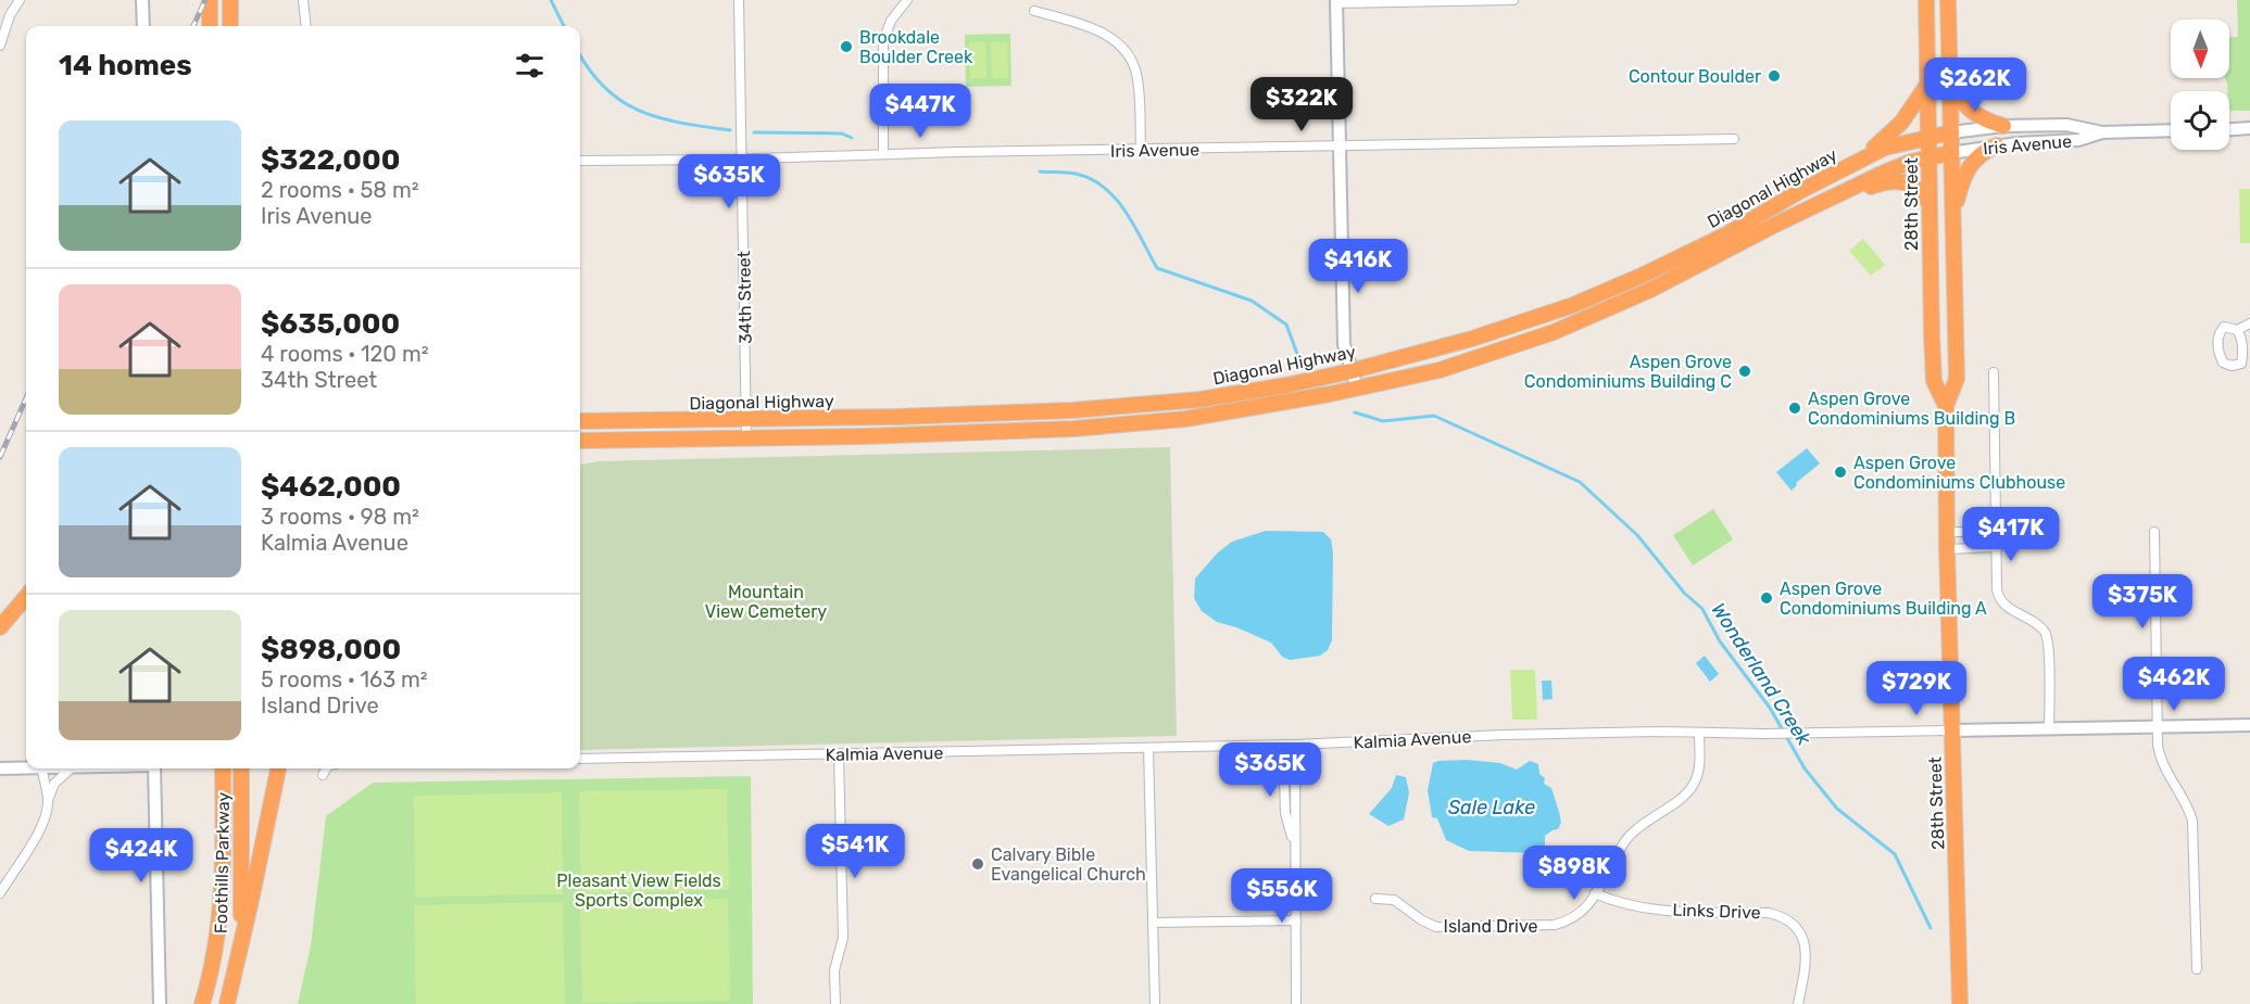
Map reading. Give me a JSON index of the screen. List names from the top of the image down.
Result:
{
  "streets": {
    "highway": ["Diagonal Highway", "28th Street", "Foothills Parkway"],
    "main road": ["Iris Avenue", "Kalmia Avenue"],
    "street": ["34th Street", "Links Drive", "Island Drive"]
  },
  "crossings": [
    ["Iris Avenue", "Diagonal Highway"],
    ["Iris Avenue", "28th Street"],
    ["Iris Avenue", "34th Street"],
    ["Diagonal Highway", "28th Street"],
    ["Diagonal Highway", "34th Street"],
    ["28th Street", "Kalmia Avenue"],
    ["Kalmia Avenue", "Island Drive"],
    ["Links Drive", "Island Drive"]
  ],
  "water": ["Wonderland Creek", "Sale Lake"],
  "parks": ["Mountain View Cemetery", "Pleasant View Fields Sports Complex"],
  "places": [
    "Brookdale Boulder Creek",
    "Contour Boulder",
    "Aspen Grove Condominiums Building C",
    "Aspen Grove Condominiums Building B",
    "Aspen Grove Condominiums Clubhouse",
    "Aspen Grove Condominiums Building A",
    "Calvary Bible Evangelical Church"
  ],
  "north": "bottom",
  "page": {
    "heading": "14 homes",
    "price": [
      "$262K",
      "$322K",
      "$447K",
      "$635K",
      "$416K",
      "$417K",
      "$375K",
      "$462K",
      "$729K",
      "$365K",
      "$541K",
      "$424K",
      "$898K",
      "$556K"
    ],
    "list": [
      {
        "name": "$322,000",
        "note": "2 rooms · 58 m² · Iris Avenue"
      },
      {
        "name": "$635,000",
        "note": "4 rooms · 120 m² · 34th Street"
      },
      {
        "name": "$462,000",
        "note": "3 rooms · 98 m² · Kalmia Avenue"
      },
      {
        "name": "$898,000",
        "note": "5 rooms · 163 m² · Island Drive"
      }
    ]
  }
}
